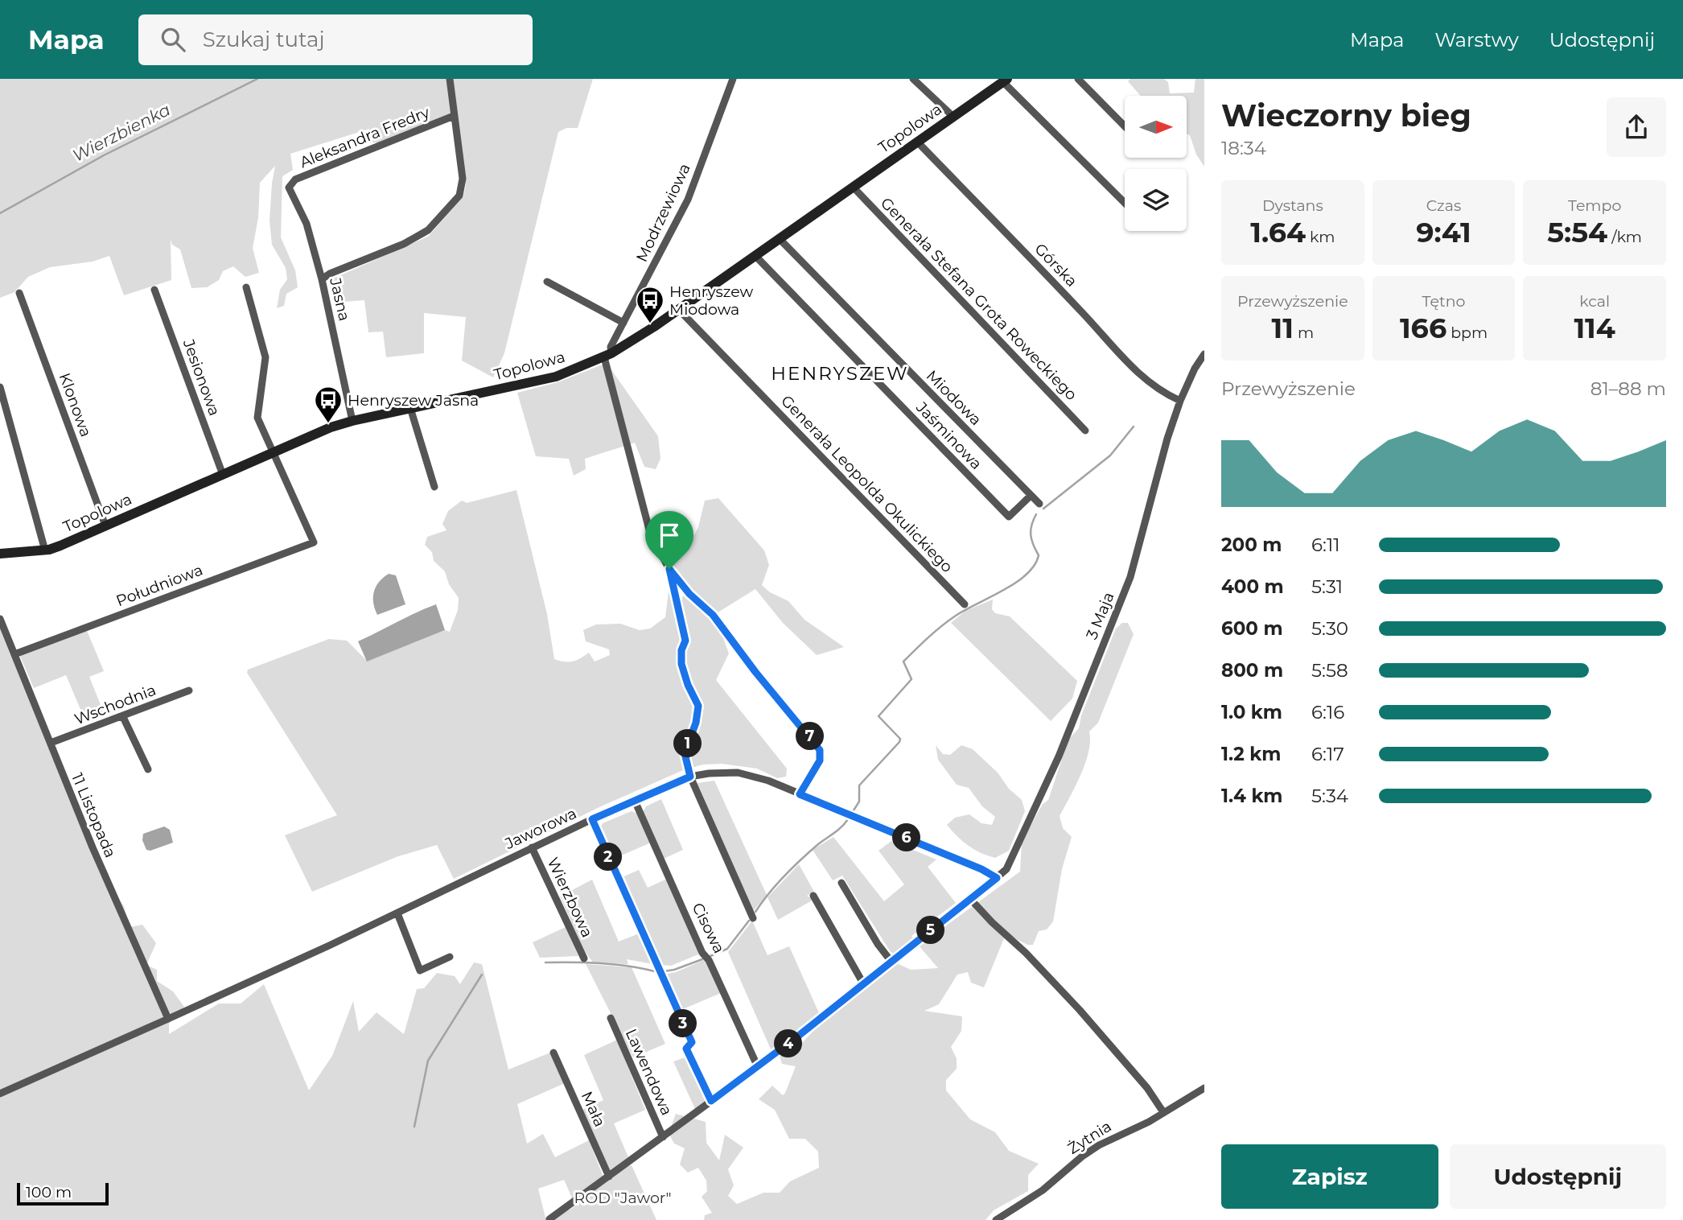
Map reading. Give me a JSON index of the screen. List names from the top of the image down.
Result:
{
  "streets": {
    "street": [
      "Topolowa",
      "Aleksandra Fredry",
      "Modrzewiowa",
      "Górska",
      "Generała Stefana Grota Roweckiego",
      "Jasna",
      "Jesionowa",
      "Miodowa",
      "Klonowa",
      "Jaśminowa",
      "Generała Leopolda Okulickiego",
      "Południowa",
      "3 Maja",
      "Wschodnia",
      "11 Listopada",
      "Jaworowa",
      "Wierzbowa",
      "Cisowa",
      "Lawendowa",
      "Mała",
      "Żytnia"
    ]
  },
  "crossings": [
    ["Topolowa", "Modrzewiowa"],
    ["Topolowa", "Górska"],
    ["Topolowa", "Generała Stefana Grota Roweckiego"],
    ["Topolowa", "Jasna"],
    ["Topolowa", "Jesionowa"],
    ["Topolowa", "Miodowa"],
    ["Topolowa", "Klonowa"],
    ["Topolowa", "Jaśminowa"],
    ["Topolowa", "Generała Leopolda Okulickiego"],
    ["Topolowa", "Południowa"],
    ["Aleksandra Fredry", "Jasna"],
    ["Górska", "3 Maja"],
    ["Miodowa", "Jaśminowa"],
    ["Południowa", "11 Listopada"],
    ["3 Maja", "Jaworowa"],
    ["3 Maja", "Cisowa"],
    ["3 Maja", "Lawendowa"],
    ["3 Maja", "Mała"],
    ["Wschodnia", "11 Listopada"],
    ["11 Listopada", "Jaworowa"],
    ["Jaworowa", "Wierzbowa"],
    ["Jaworowa", "Cisowa"]
  ],
  "districts": ["HENRYSZEW"],
  "water": ["Wierzbienka"],
  "parks": ["ROD \"Jawor\""],
  "places": {
    "bus stop": ["Henryszew Miodowa", "Henryszew Jasna"]
  },
  "scale_bar": "100 m",
  "north": "right",
  "page": {
    "header": "Mapa",
    "search": "Szukaj tutaj",
    "nav": ["Mapa", "Warstwy", "Udostępnij"],
    "heading": ["Wieczorny bieg", "18:34"],
    "stats": [
      ["Dystans", "1.64 km"],
      ["Czas", "9:41"],
      ["Tempo", "5:54 /km"],
      ["Przewyższenie", "11 m"],
      ["Tętno", "166 bpm"],
      ["kcal", "114"]
    ],
    "chart": ["Przewyższenie", "81–88 m"],
    "list": [
      {
        "name": "200 m",
        "note": "6:11"
      },
      {
        "name": "400 m",
        "note": "5:31"
      },
      {
        "name": "600 m",
        "note": "5:30"
      },
      {
        "name": "800 m",
        "note": "5:58"
      },
      {
        "name": "1.0 km",
        "note": "6:16"
      },
      {
        "name": "1.2 km",
        "note": "6:17"
      },
      {
        "name": "1.4 km",
        "note": "5:34"
      }
    ],
    "pins": [
      "7",
      "1",
      "6",
      "2",
      "5",
      "3",
      "4"
    ],
    "buttons": ["Zapisz", "Udostępnij"],
    "scale": "100 m"
  }
}
